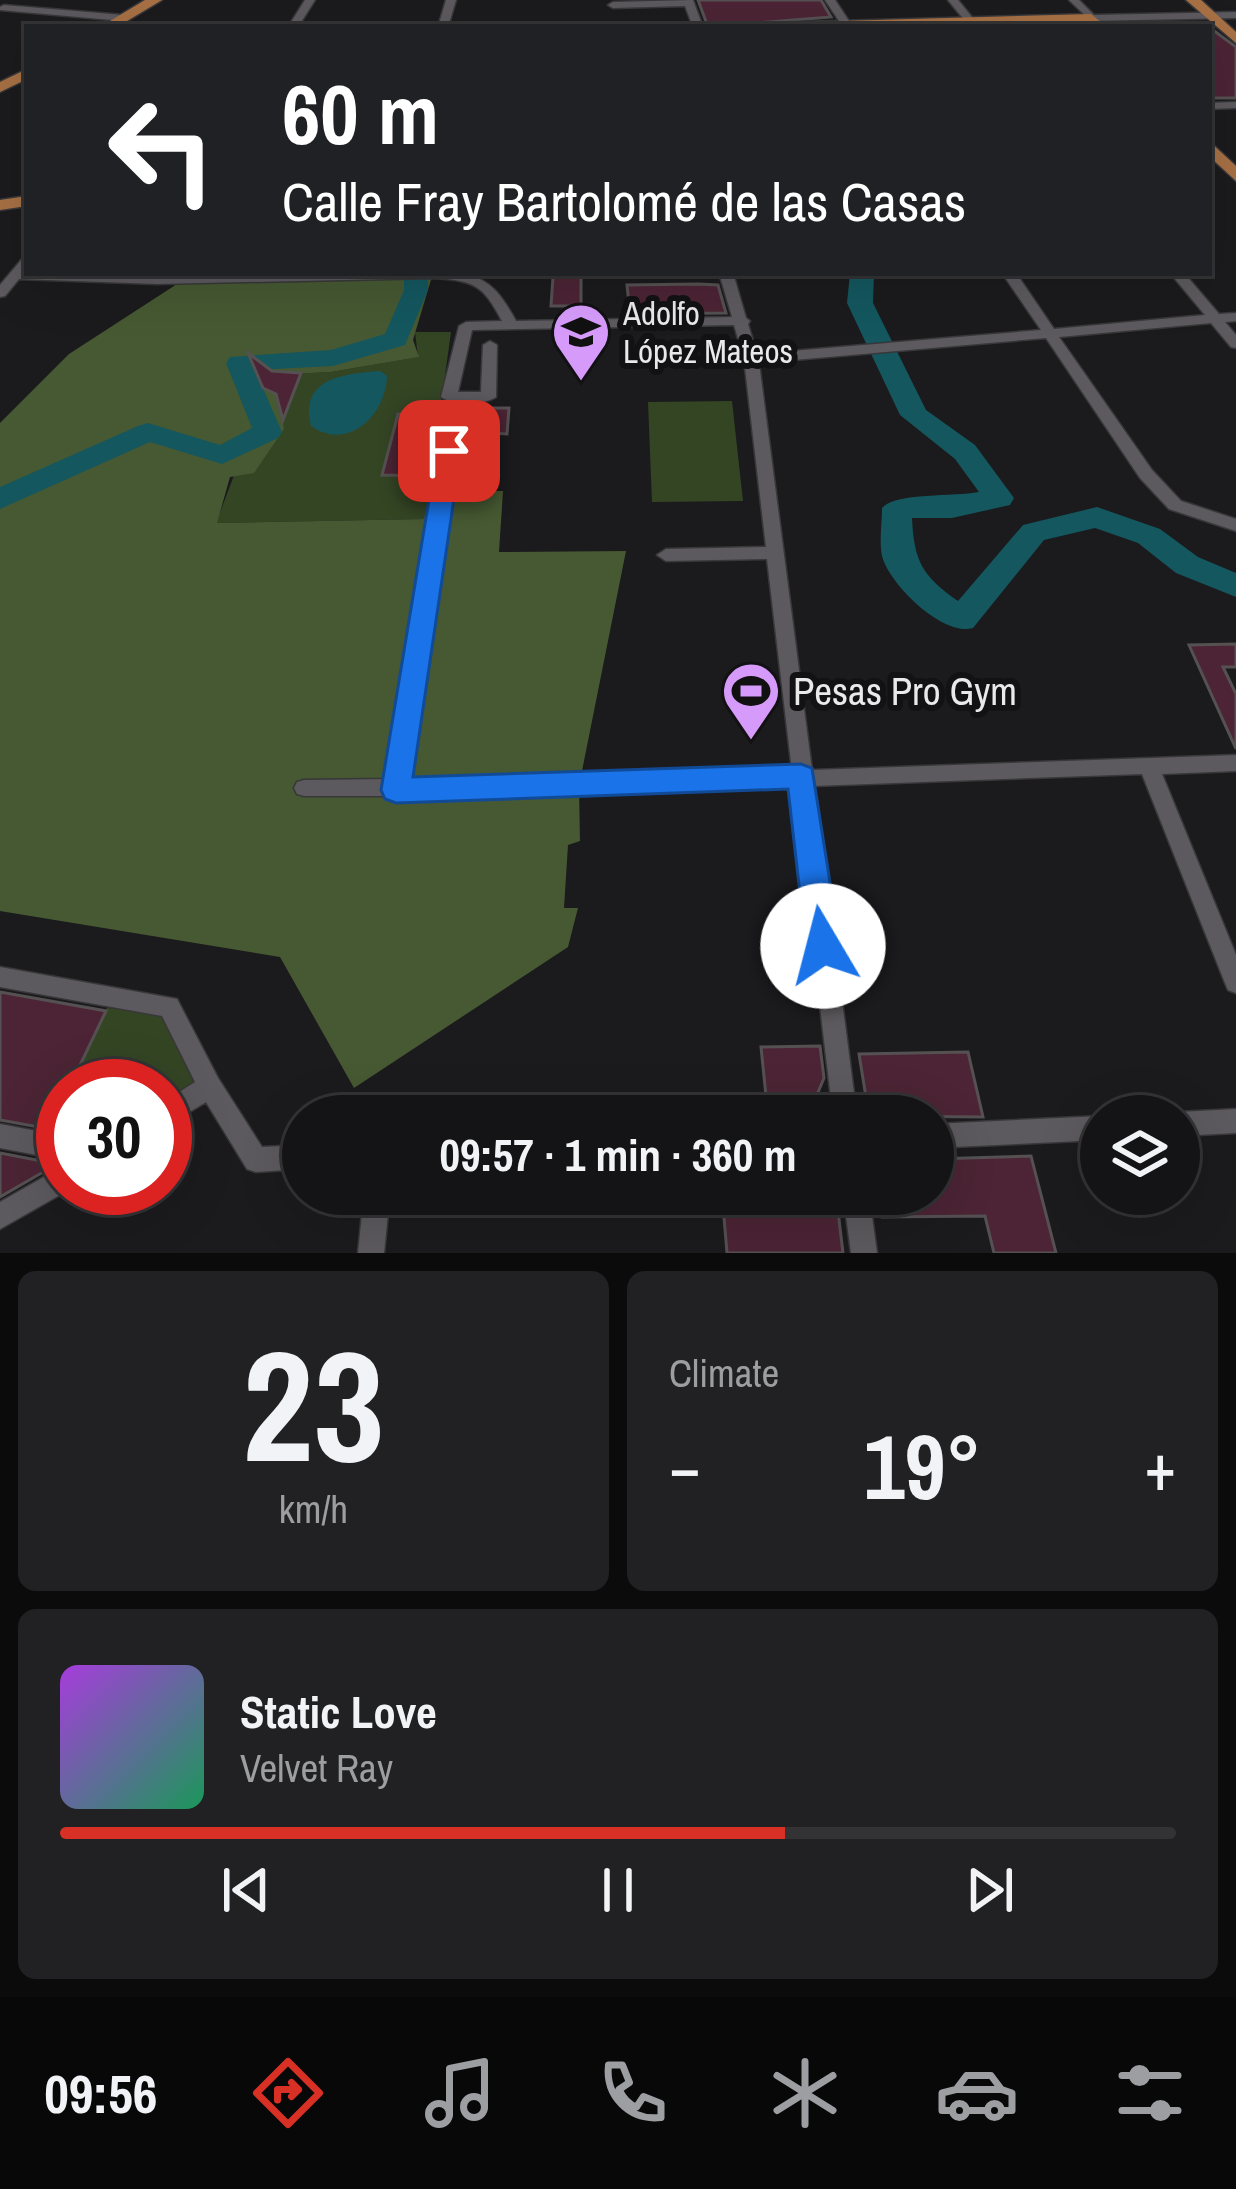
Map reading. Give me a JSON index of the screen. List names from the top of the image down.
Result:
{
  "places": {
    "school or university": ["Adolfo López Mateos"],
    "sports": ["Pesas Pro Gym"]
  },
  "page": {
    "turn": ["60 m", "Calle Fray Bartolomé de las Casas"],
    "limit": "30",
    "trip": "09:57 · 1 min · 360 m",
    "tile": [
      ["23", "km/h"],
      "Climate"
    ],
    "heat": ["−", "19°", "+"],
    "song": ["Static Love", "Velvet Ray"],
    "tabs": "09:56"
  }
}
